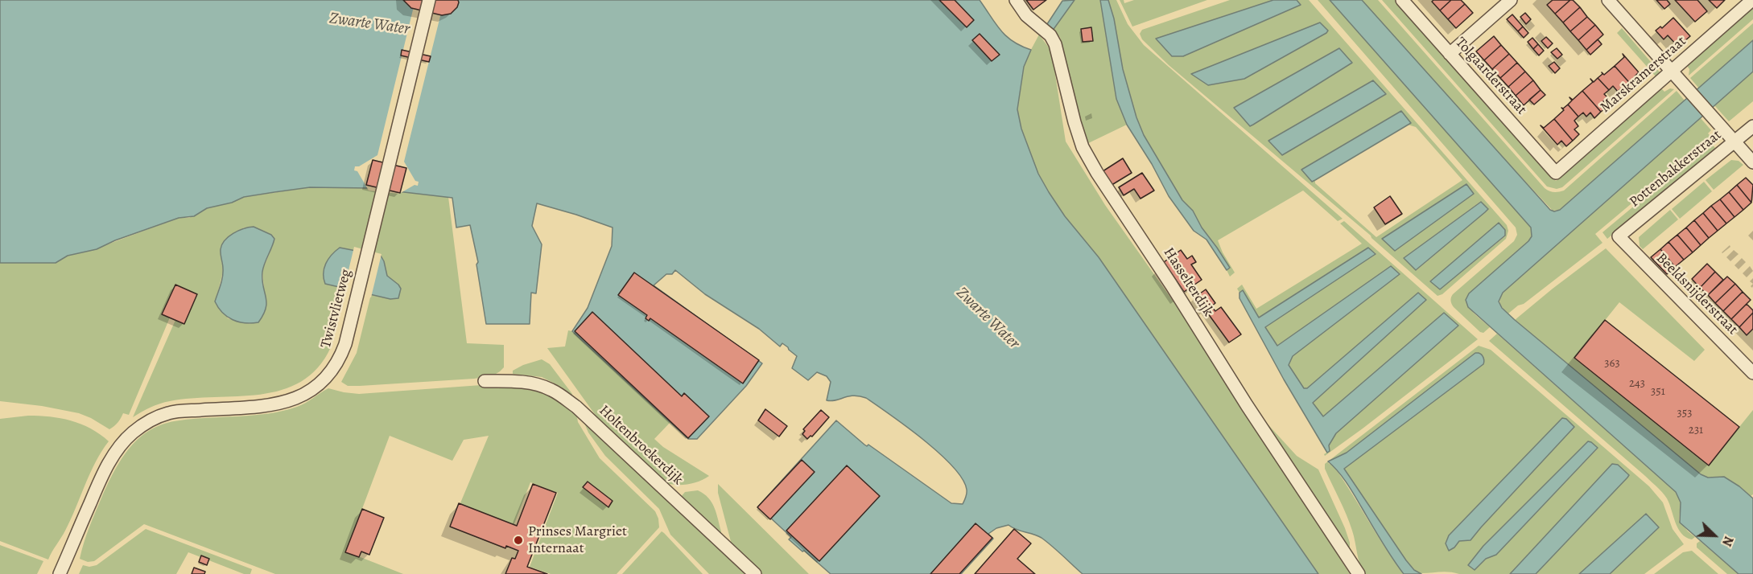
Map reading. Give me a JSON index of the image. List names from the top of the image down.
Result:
{
  "streets": {
    "street": [
      "Marskramerstraat",
      "Tolgaarderstraat",
      "Pottenbakkerstraat",
      "Hasselterdijk",
      "Beeldsnijderstraat",
      "Twistvlietweg",
      "Holtenbroekerdijk"
    ]
  },
  "crossings": [
    ["Marskramerstraat", "Tolgaarderstraat"],
    ["Pottenbakkerstraat", "Beeldsnijderstraat"]
  ],
  "water": ["Zwarte Water"],
  "places": ["Prinses Margriet Internaat"],
  "house_numbers": [
    "363",
    "243",
    "351",
    "353",
    "231"
  ],
  "north": "bottom right"
}
